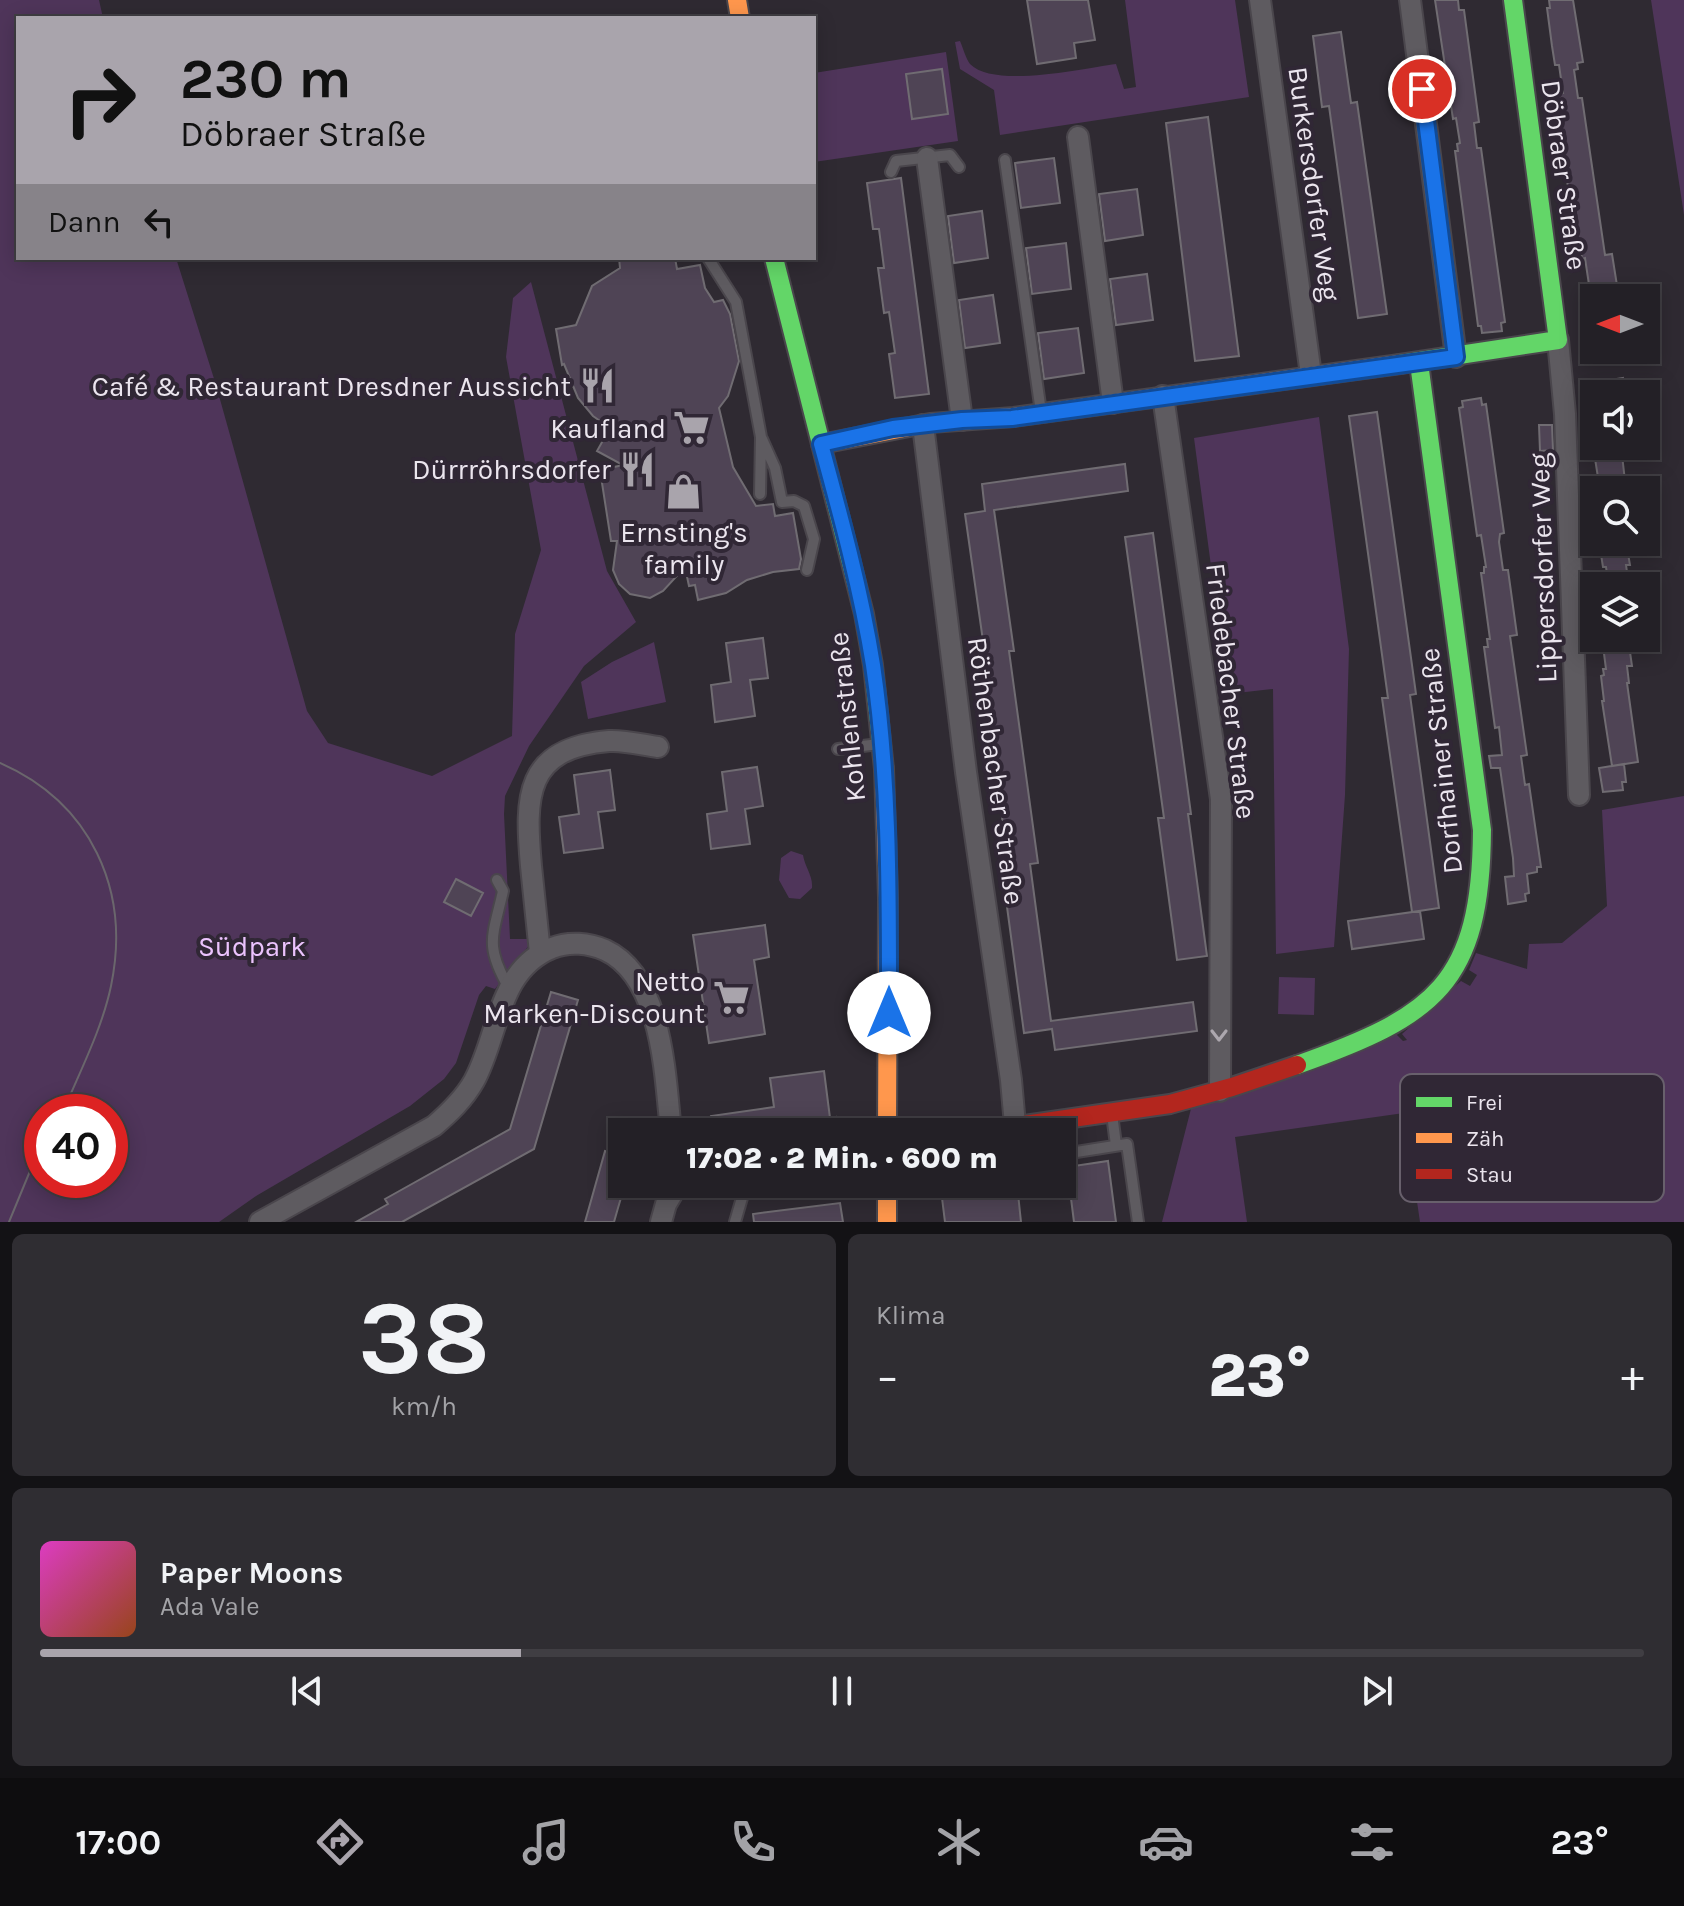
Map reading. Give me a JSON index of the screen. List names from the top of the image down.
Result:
{
  "streets": {
    "street": [
      "Döbraer Straße",
      "Burkersdorfer Weg",
      "Lippersdorfer Weg",
      "Friedebacher Straße",
      "Kohlenstraße",
      "Dorfhainer Straße",
      "Röthenbacher Straße"
    ]
  },
  "crossings": [
    ["Döbraer Straße", "Lippersdorfer Weg"],
    ["Friedebacher Straße", "Dorfhainer Straße"]
  ],
  "one_way": ["Friedebacher Straße"],
  "parks": ["Südpark"],
  "places": {
    "restaurant": ["Café & Restaurant Dresdner Aussicht", "Dürrröhrsdorfer"],
    "supermarket": ["Kaufland", "Netto Marken-Discount"],
    "shop": ["Ernsting's family"]
  },
  "legend": ["Frei", "Zäh", "Stau"],
  "north": "left",
  "page": {
    "turn": ["230 m", "Döbraer Straße"],
    "then": "Dann",
    "limit": "40",
    "trip": "17:02 · 2 Min. · 600 m",
    "tile": [
      ["38", "km/h"],
      "Klima"
    ],
    "heat": ["−", "23°", "+"],
    "song": ["Paper Moons", "Ada Vale"],
    "tabs": ["17:00", "23°"]
  }
}
